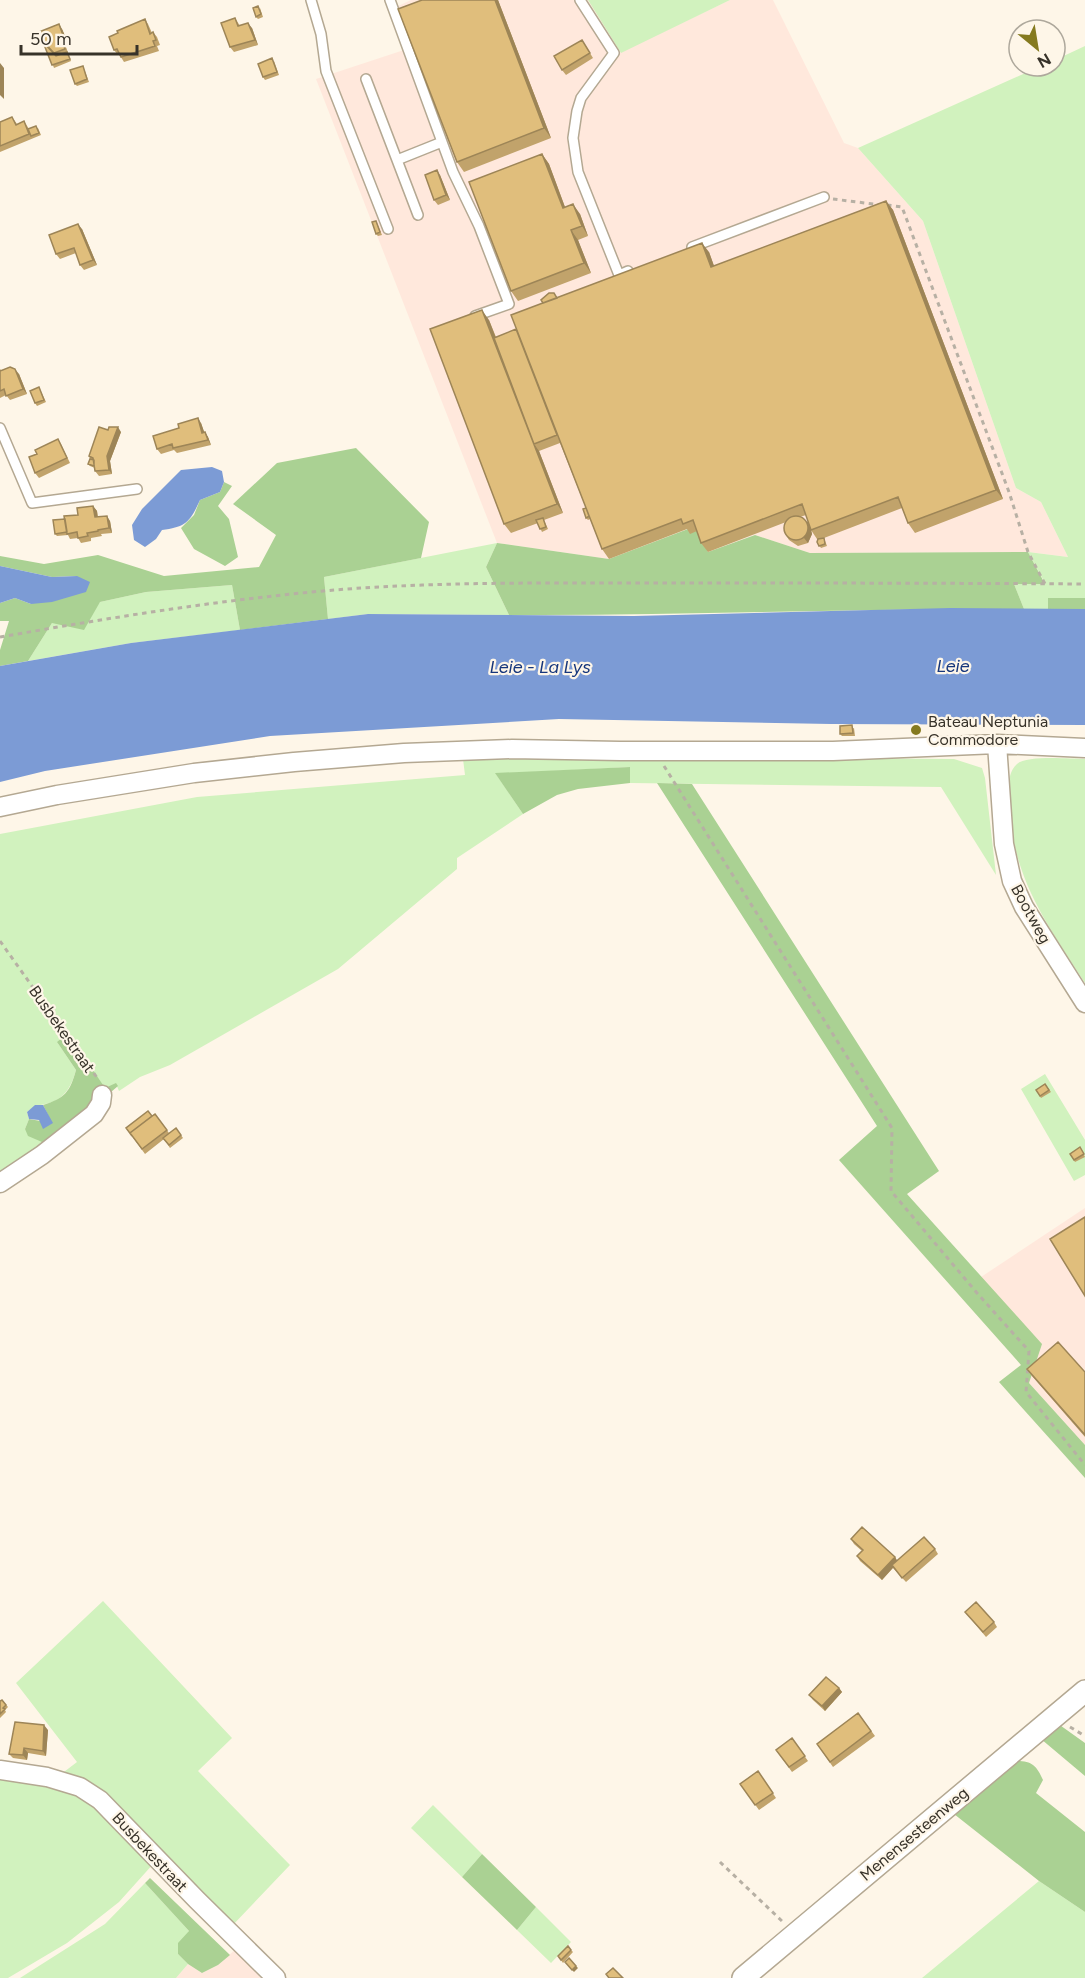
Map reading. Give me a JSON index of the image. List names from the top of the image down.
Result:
{
  "streets": {
    "street": ["Bootweg", "Busbekestraat", "Menensesteenweg"]
  },
  "water": ["Leie", "Leie - La Lys"],
  "places": ["Bateau Neptunia Commodore"],
  "scale_bar": "50 m",
  "north": "bottom right"
}
